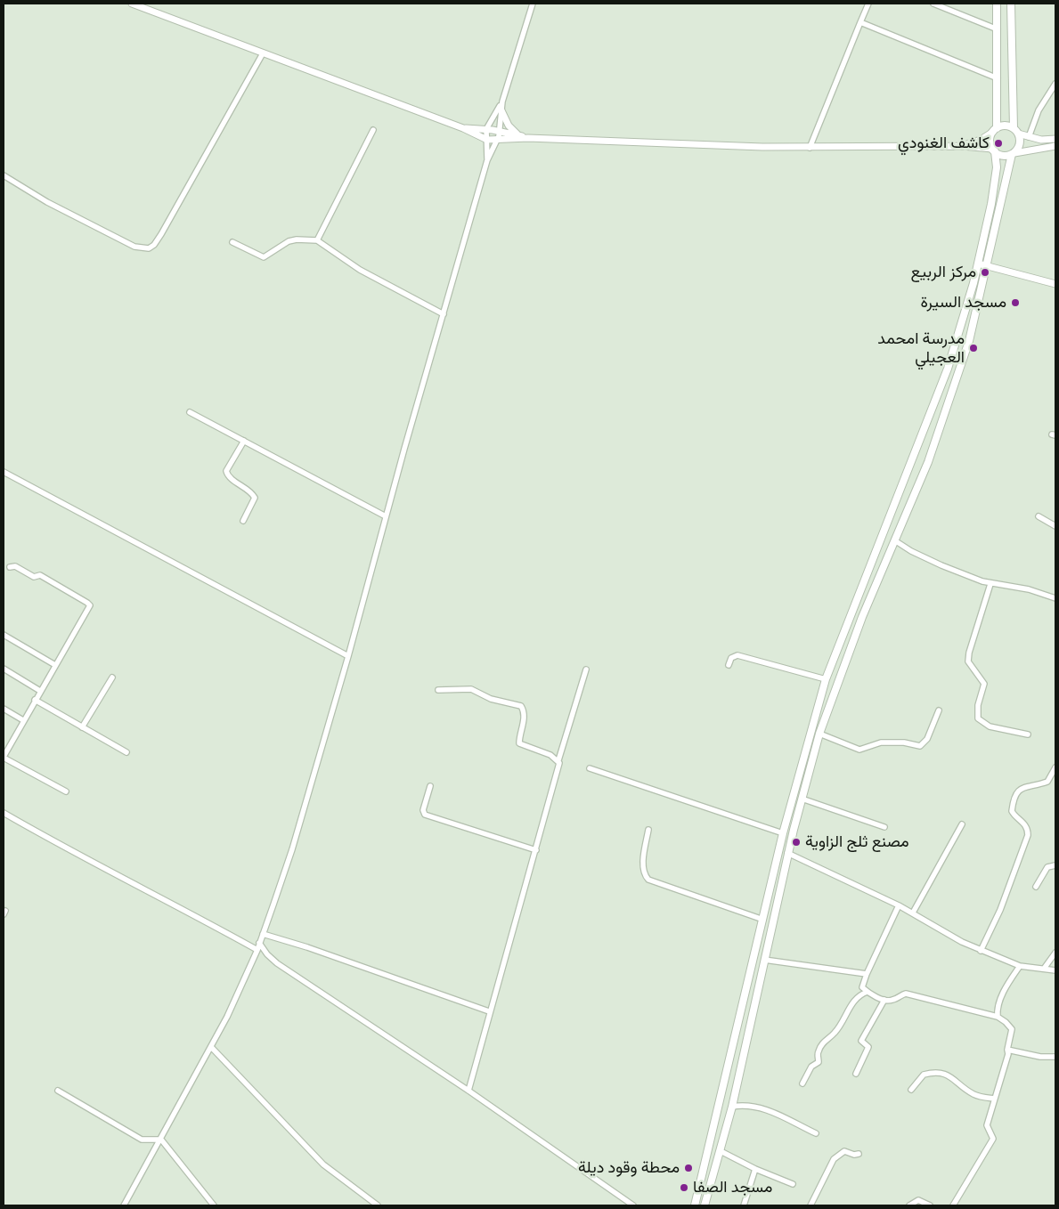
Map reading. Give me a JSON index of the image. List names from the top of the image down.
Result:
{
  "places": [
    "كاشف الغنودي",
    "مركز الربيع",
    "مسجد السيرة",
    "مدرسة امحمد العجيلي",
    "مصنع ثلج الزاوية",
    "محطة وقود ديلة",
    "مسجد الصفا"
  ]
}
